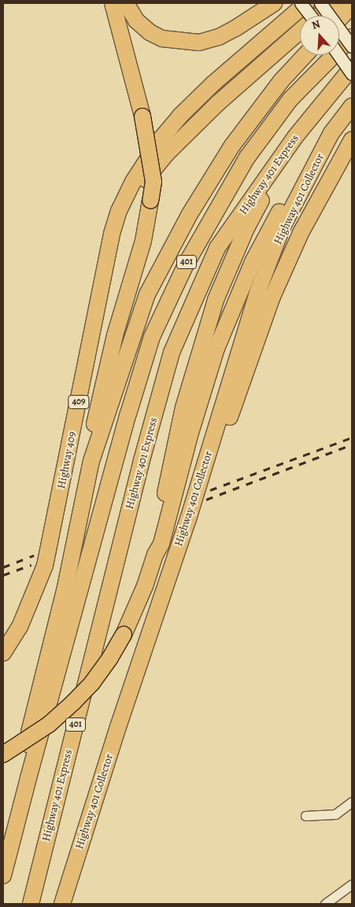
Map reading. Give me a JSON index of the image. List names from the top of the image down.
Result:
{
  "streets": {
    "highway": [
      "Highway 401 Express",
      "Highway 401 Collector",
      "401",
      "409",
      "Highway 409"
    ]
  },
  "north": "top"
}
